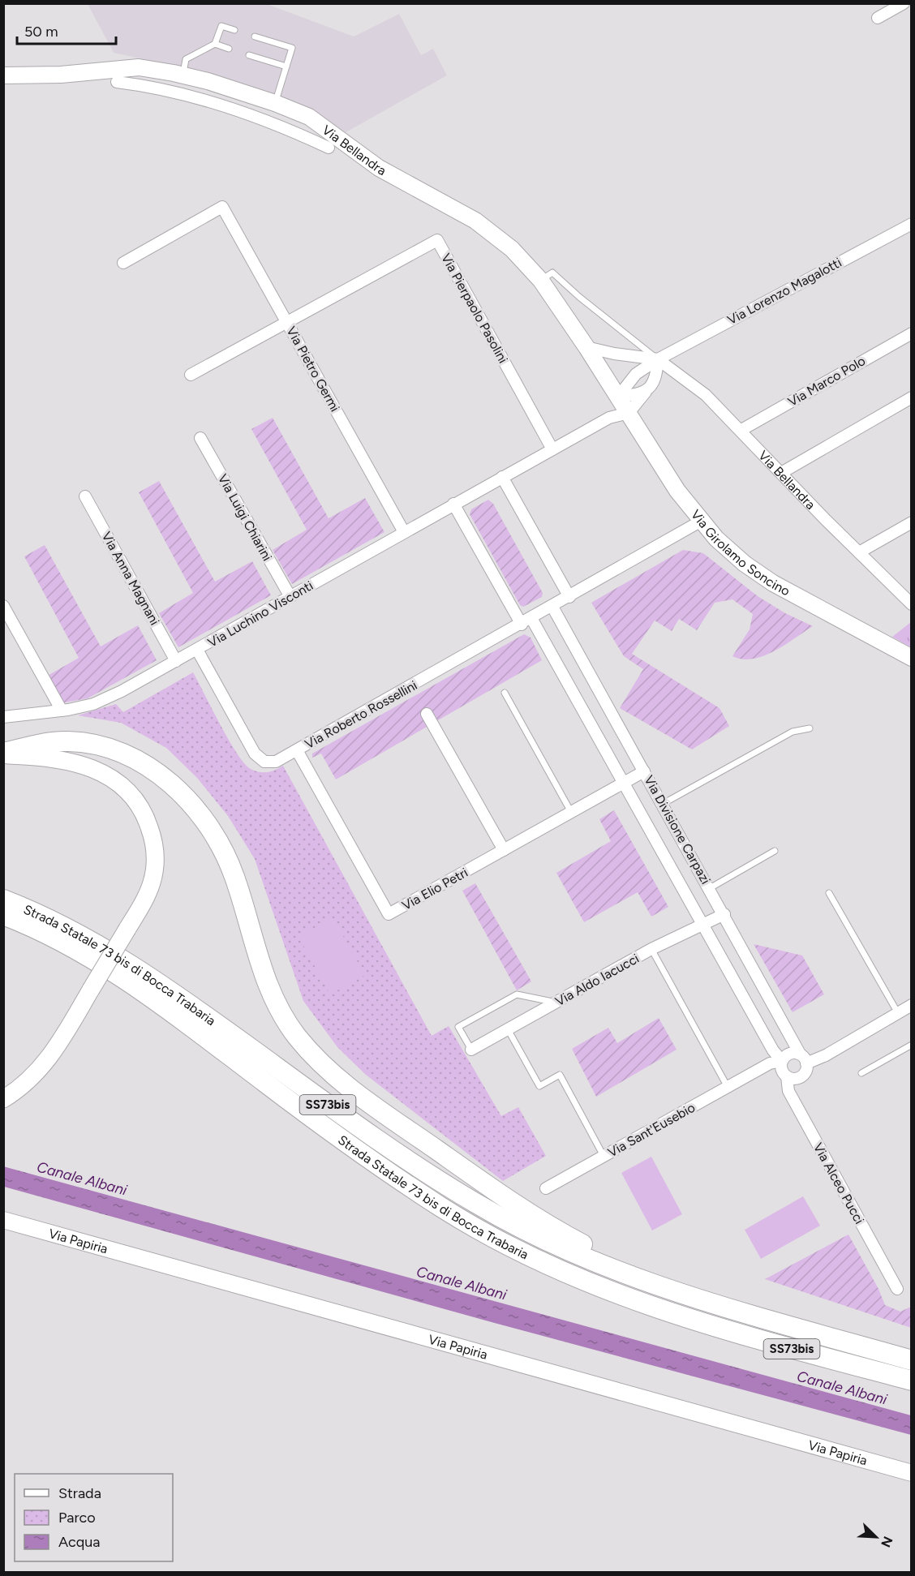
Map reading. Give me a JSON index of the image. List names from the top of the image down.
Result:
{
  "streets": {
    "highway": ["Strada Statale 73 bis di Bocca Trabaria", "SS73bis"],
    "main road": ["Via Bellandra", "Via Girolamo Soncino", "Via Papiria"],
    "street": [
      "Via Lorenzo Magalotti",
      "Via Pierpaolo Pasolini",
      "Via Pietro Germi",
      "Via Marco Polo",
      "Via Luigi Chiarini",
      "Via Anna Magnani",
      "Via Luchino Visconti",
      "Via Roberto Rossellini",
      "Via Divisione Carpazi",
      "Via Elio Petri",
      "Via Aldo Iacucci",
      "Via Sant'Eusebio",
      "Via Alceo Pucci"
    ]
  },
  "crossings": [
    ["Via Bellandra", "Via Lorenzo Magalotti"],
    ["Via Bellandra", "Via Marco Polo"],
    ["Via Bellandra", "Via Girolamo Soncino"],
    ["Via Lorenzo Magalotti", "Via Girolamo Soncino"],
    ["Via Pierpaolo Pasolini", "Via Pietro Germi"],
    ["Via Pierpaolo Pasolini", "Via Luchino Visconti"],
    ["Via Pietro Germi", "Via Luchino Visconti"],
    ["Via Luigi Chiarini", "Via Luchino Visconti"],
    ["Via Girolamo Soncino", "Via Luchino Visconti"],
    ["Via Girolamo Soncino", "Via Roberto Rossellini"],
    ["Via Anna Magnani", "Via Luchino Visconti"],
    ["Via Luchino Visconti", "Via Roberto Rossellini"],
    ["Via Roberto Rossellini", "Via Divisione Carpazi"],
    ["Via Roberto Rossellini", "Via Elio Petri"],
    ["Via Divisione Carpazi", "Via Elio Petri"],
    ["Via Divisione Carpazi", "Via Aldo Iacucci"],
    ["Via Divisione Carpazi", "Via Sant'Eusebio"],
    ["Via Divisione Carpazi", "Via Alceo Pucci"],
    ["Via Sant'Eusebio", "Via Alceo Pucci"]
  ],
  "water": ["Canale Albani"],
  "legend": ["Strada", "Parco", "Acqua"],
  "scale_bar": "50 m",
  "north": "bottom right"
}
